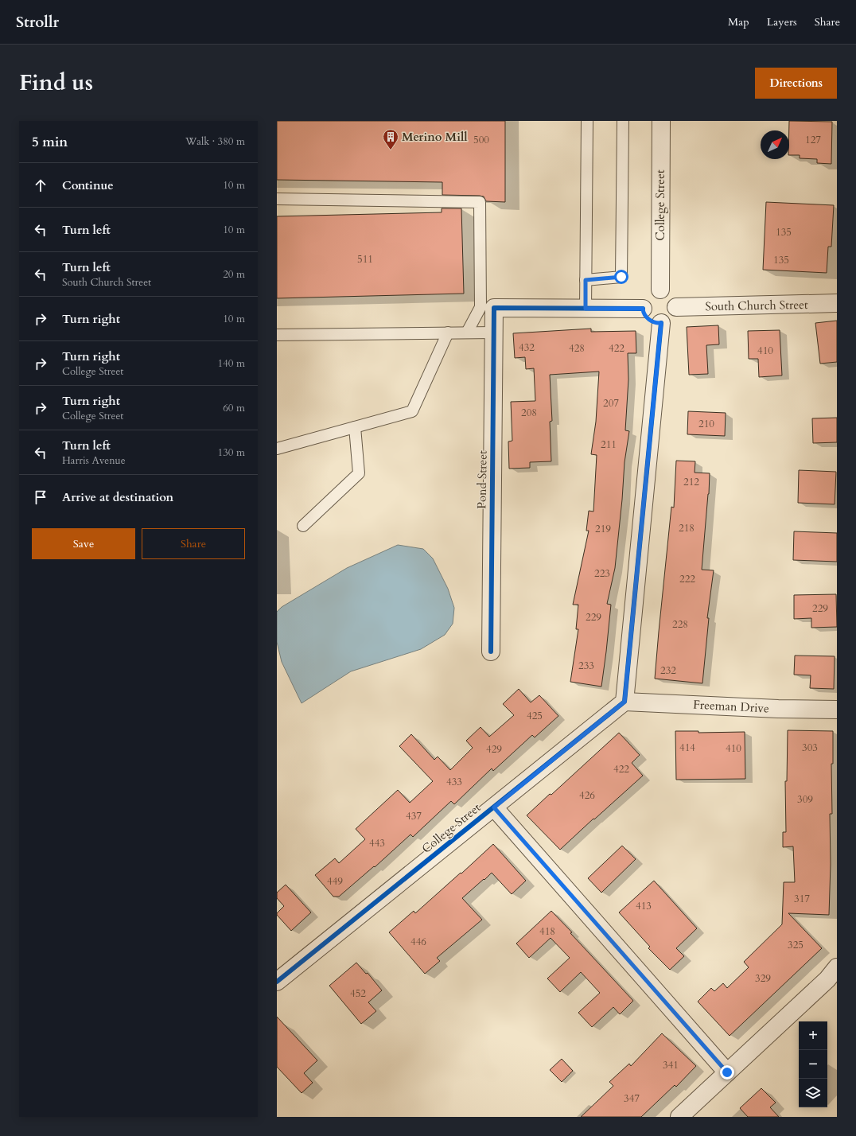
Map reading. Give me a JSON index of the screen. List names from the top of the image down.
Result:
{
  "streets": {
    "street": [
      "College Street",
      "South Church Street",
      "Pond Street",
      "Freeman Drive"
    ]
  },
  "crossings": [
    ["College Street", "South Church Street"],
    ["College Street", "Freeman Drive"]
  ],
  "places": {
    "building": ["Merino Mill"]
  },
  "house_numbers": [
    "500",
    "127",
    "135",
    "511",
    "135",
    "432",
    "428",
    "422",
    "410",
    "207",
    "208",
    "210",
    "211",
    "212",
    "218",
    "219",
    "223",
    "222",
    "229",
    "229",
    "228",
    "233",
    "232",
    "425",
    "414",
    "303",
    "410",
    "429",
    "422",
    "433",
    "426",
    "309",
    "437",
    "443",
    "449",
    "317",
    "413",
    "418",
    "446",
    "325",
    "329",
    "452",
    "341",
    "347"
  ],
  "north": "top right",
  "page": {
    "header": "Strollr",
    "nav": ["Map", "Layers", "Share"],
    "title": "Find us",
    "buttons": [
      "Directions",
      ["Save", "Share"]
    ],
    "heading": ["5 min", "Walk · 380 m"],
    "list": [
      ["Continue", "10 m"],
      ["Turn left", "10 m"],
      ["Turn left", "South Church Street", "20 m"],
      ["Turn right", "10 m"],
      ["Turn right", "College Street", "140 m"],
      ["Turn right", "College Street", "60 m"],
      ["Turn left", "Harris Avenue", "130 m"],
      "Arrive at destination"
    ],
    "map_buttons": ["+", "−"]
  }
}
